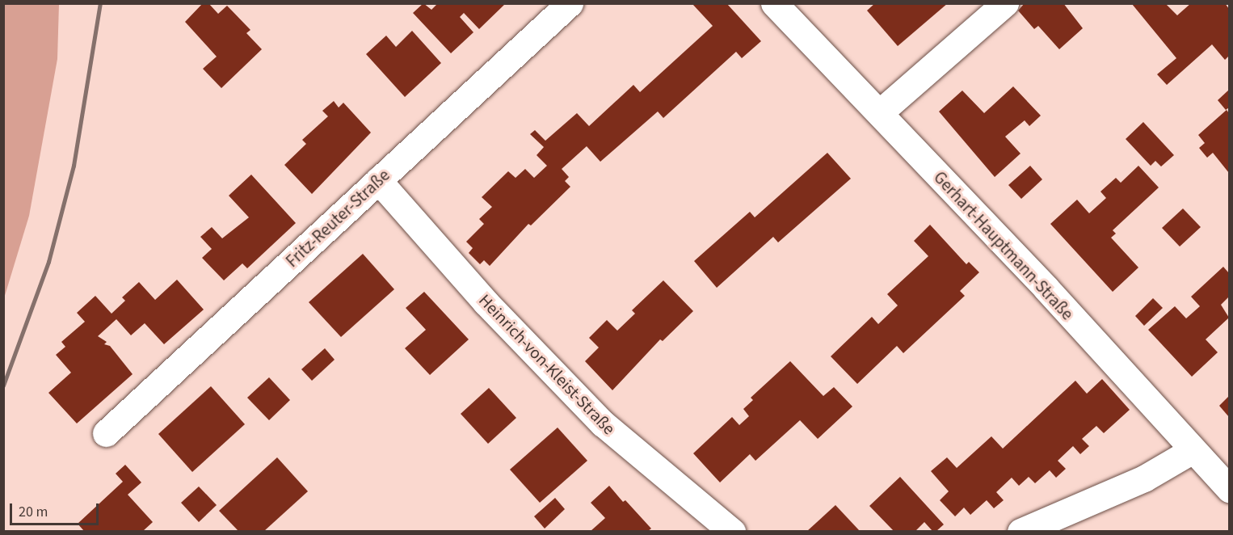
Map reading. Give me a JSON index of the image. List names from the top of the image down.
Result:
{
  "streets": {
    "street": ["Fritz-Reuter-Straße", "Gerhart-Hauptmann-Straße", "Heinrich-von-Kleist-Straße"]
  },
  "crossings": [
    ["Fritz-Reuter-Straße", "Heinrich-von-Kleist-Straße"]
  ],
  "scale_bar": "20 m"
}
